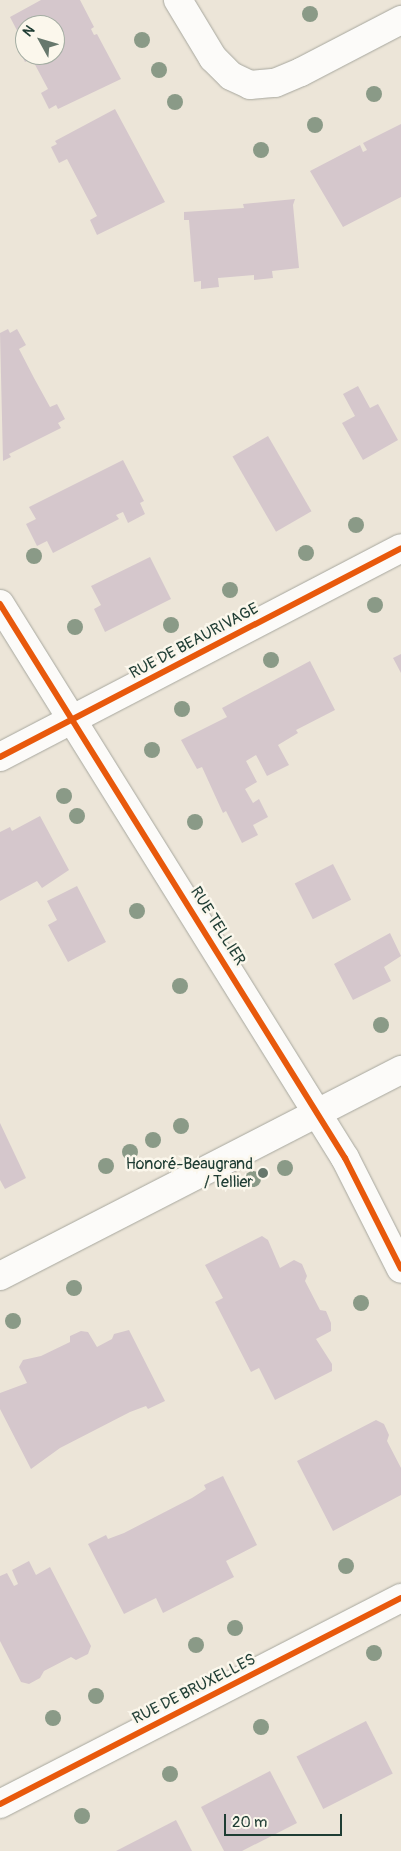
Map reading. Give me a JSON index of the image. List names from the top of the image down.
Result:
{
  "streets": {
    "street": ["RUE DE BEAURIVAGE", "RUE TELLIER", "RUE DE BRUXELLES"]
  },
  "crossings": [
    ["RUE DE BEAURIVAGE", "RUE TELLIER"]
  ],
  "places": ["Honoré-Beaugrand / Tellier"],
  "scale_bar": "20 m",
  "north": "top left"
}
